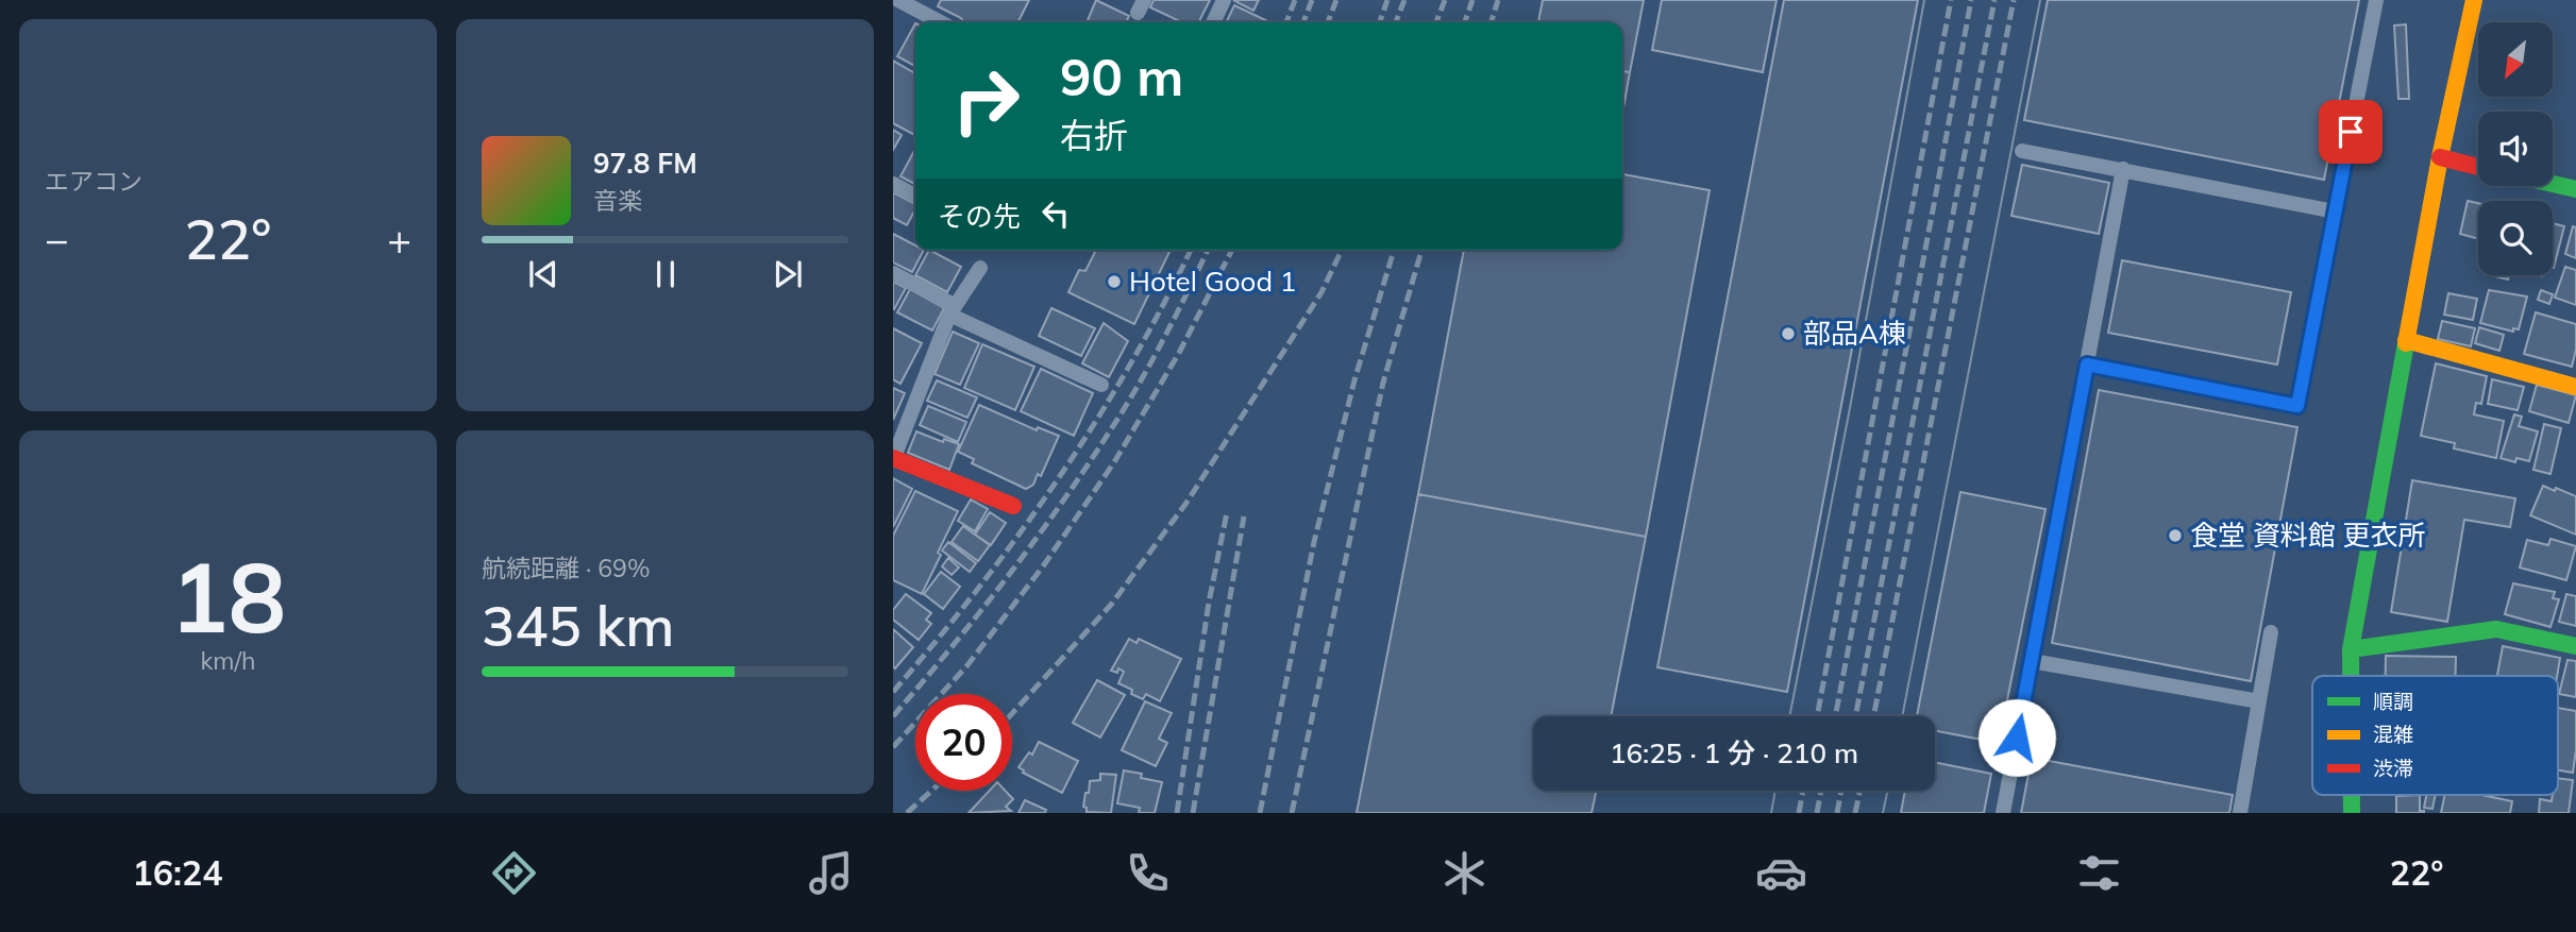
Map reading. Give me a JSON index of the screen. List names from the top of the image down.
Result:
{
  "places": ["Hotel Good 1", "部品A棟", "食堂 資料館 更衣所"],
  "legend": ["順調", "混雑", "渋滞"],
  "north": "bottom left",
  "page": {
    "tile": [
      "エアコン",
      ["18", "km/h"],
      ["航続距離 · 69%", "345 km"]
    ],
    "turn": ["90 m", "右折"],
    "song": ["97.8 FM", "音楽"],
    "then": "その先",
    "heat": ["−", "22°", "+"],
    "limit": "20",
    "trip": "16:25 · 1 分 · 210 m",
    "tabs": ["16:24", "22°"]
  }
}
